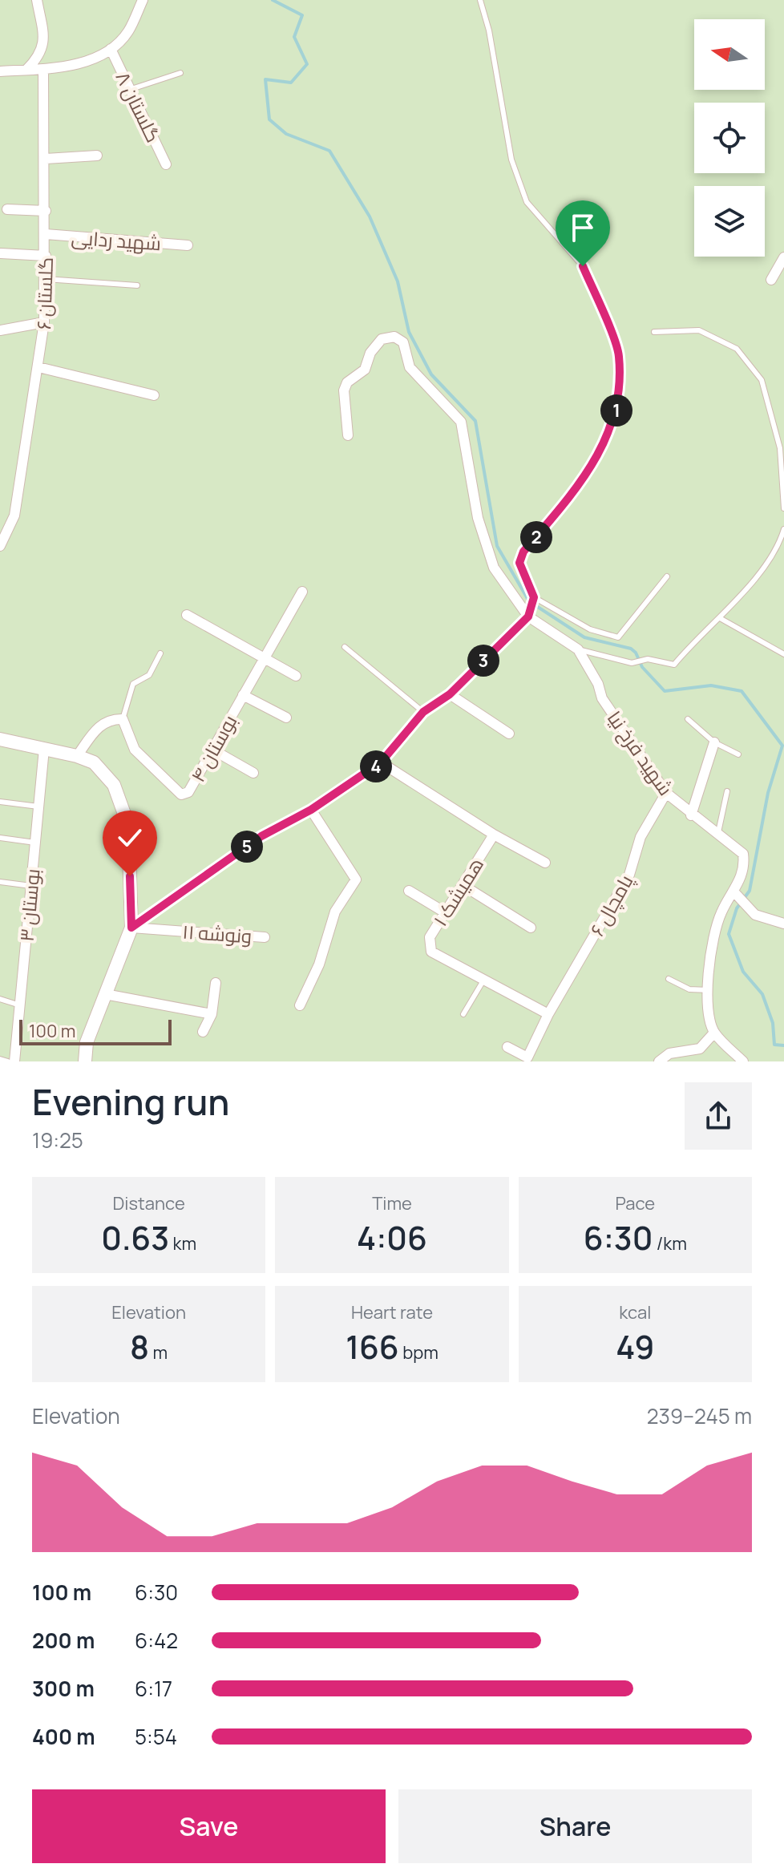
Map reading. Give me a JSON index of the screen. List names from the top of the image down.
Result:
{
  "streets": {
    "street": [
      "گلستان ۸",
      "شهید ردایی",
      "گلستان ۶",
      "بوستان ۴",
      "شهید فرخ نیا",
      "همیشک ۱",
      "بوستان ۳",
      "پامچال ۶",
      "ونوشه ۱۱"
    ]
  },
  "crossings": [
    ["شهید ردایی", "گلستان ۶"],
    ["شهید فرخ نیا", "پامچال ۶"],
    ["همیشک ۱", "پامچال ۶"]
  ],
  "scale_bar": "100 m",
  "north": "left",
  "page": {
    "pins": [
      "1",
      "2",
      "3",
      "4",
      "5"
    ],
    "scale": "100 m",
    "heading": ["Evening run", "19:25"],
    "stats": [
      ["Distance", "0.63 km"],
      ["Time", "4:06"],
      ["Pace", "6:30 /km"],
      ["Elevation", "8 m"],
      ["Heart rate", "166 bpm"],
      ["kcal", "49"]
    ],
    "chart": ["Elevation", "239–245 m"],
    "list": [
      {
        "name": "100 m",
        "note": "6:30"
      },
      {
        "name": "200 m",
        "note": "6:42"
      },
      {
        "name": "300 m",
        "note": "6:17"
      },
      {
        "name": "400 m",
        "note": "5:54"
      }
    ],
    "buttons": ["Save", "Share"]
  }
}
